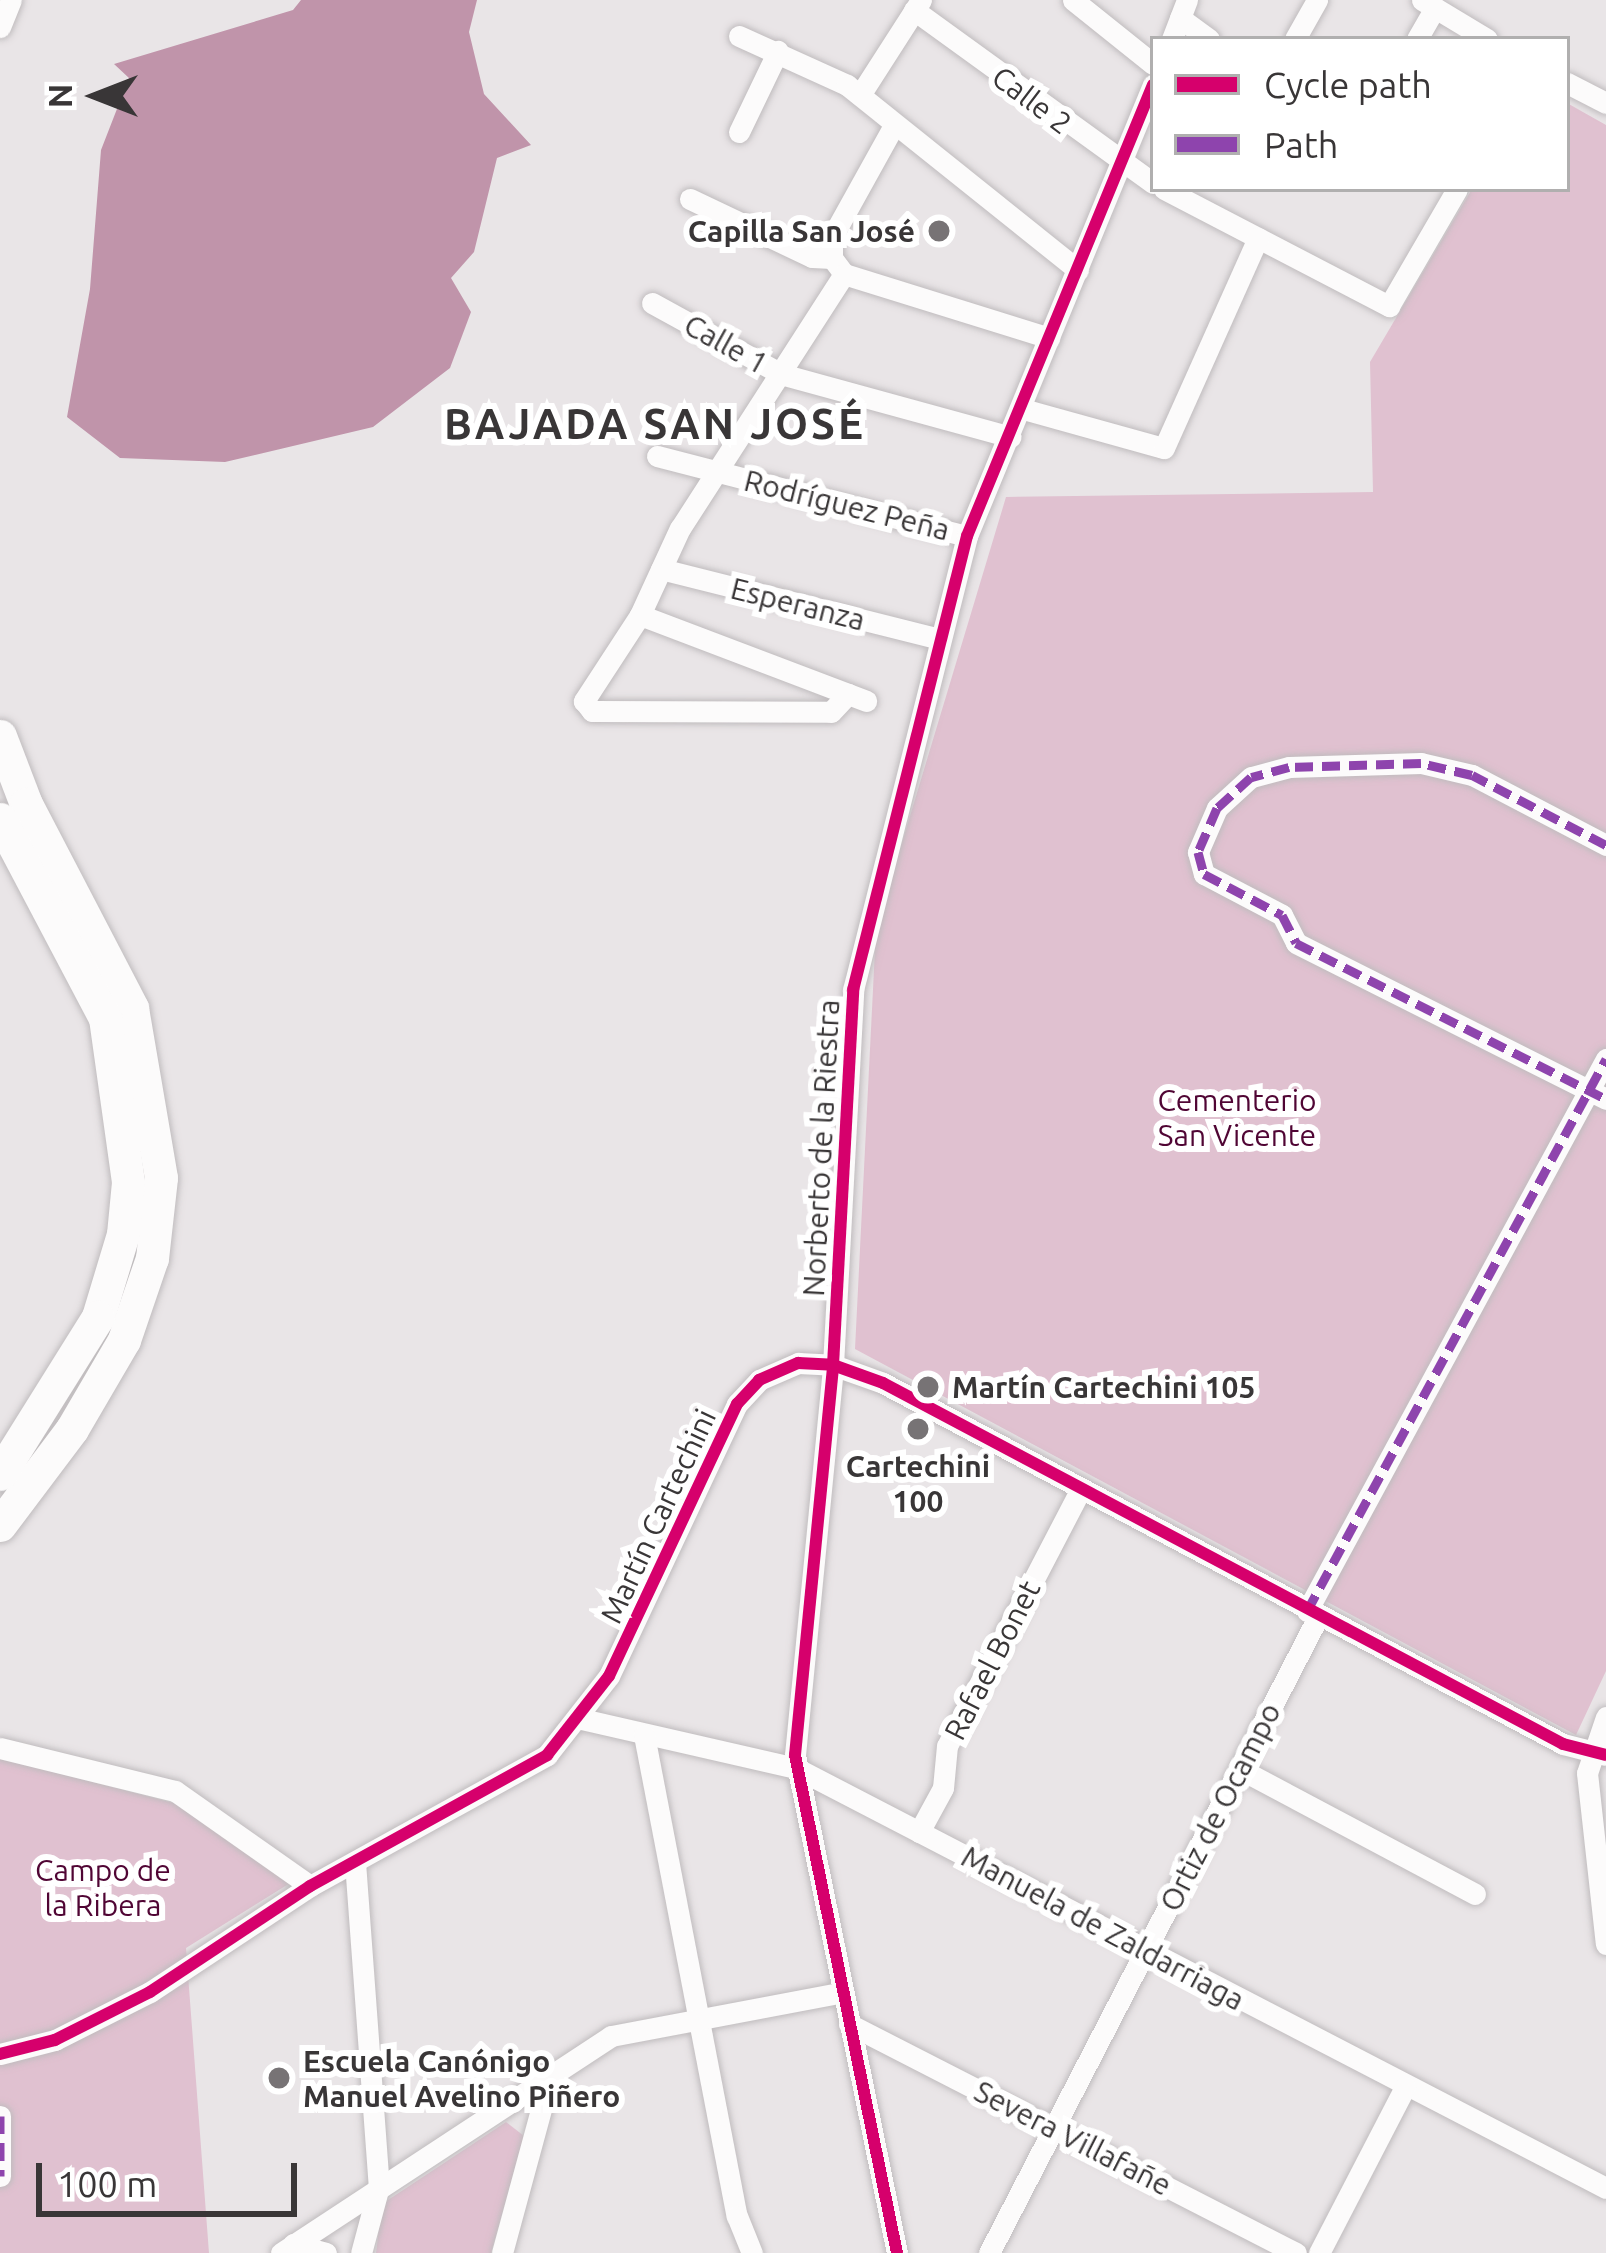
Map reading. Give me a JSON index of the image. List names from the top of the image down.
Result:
{
  "streets": {
    "street": [
      "Calle 2",
      "Calle 1",
      "Rodríguez Peña",
      "Esperanza",
      "Norberto de la Riestra",
      "Martín Cartechini",
      "Rafael Bonet",
      "Ortiz de Ocampo",
      "Manuela de Zaldarriaga",
      "Severa Villafañe"
    ]
  },
  "crossings": [
    ["Calle 2", "Norberto de la Riestra"],
    ["Calle 1", "Norberto de la Riestra"],
    ["Rodríguez Peña", "Norberto de la Riestra"],
    ["Esperanza", "Norberto de la Riestra"],
    ["Norberto de la Riestra", "Martín Cartechini"],
    ["Norberto de la Riestra", "Manuela de Zaldarriaga"],
    ["Norberto de la Riestra", "Severa Villafañe"],
    ["Martín Cartechini", "Rafael Bonet"],
    ["Martín Cartechini", "Ortiz de Ocampo"],
    ["Martín Cartechini", "Manuela de Zaldarriaga"],
    ["Rafael Bonet", "Manuela de Zaldarriaga"],
    ["Ortiz de Ocampo", "Manuela de Zaldarriaga"],
    ["Ortiz de Ocampo", "Severa Villafañe"]
  ],
  "districts": ["BAJADA SAN JOSÉ"],
  "parks": ["Cementerio San Vicente", "Campo de la Ribera"],
  "places": [
    "Capilla San José",
    "Martín Cartechini 105",
    "Cartechini 100",
    "Escuela Canónigo Manuel Avelino Piñero"
  ],
  "legend": ["Cycle path", "Path"],
  "scale_bar": "100 m",
  "north": "left"
}
